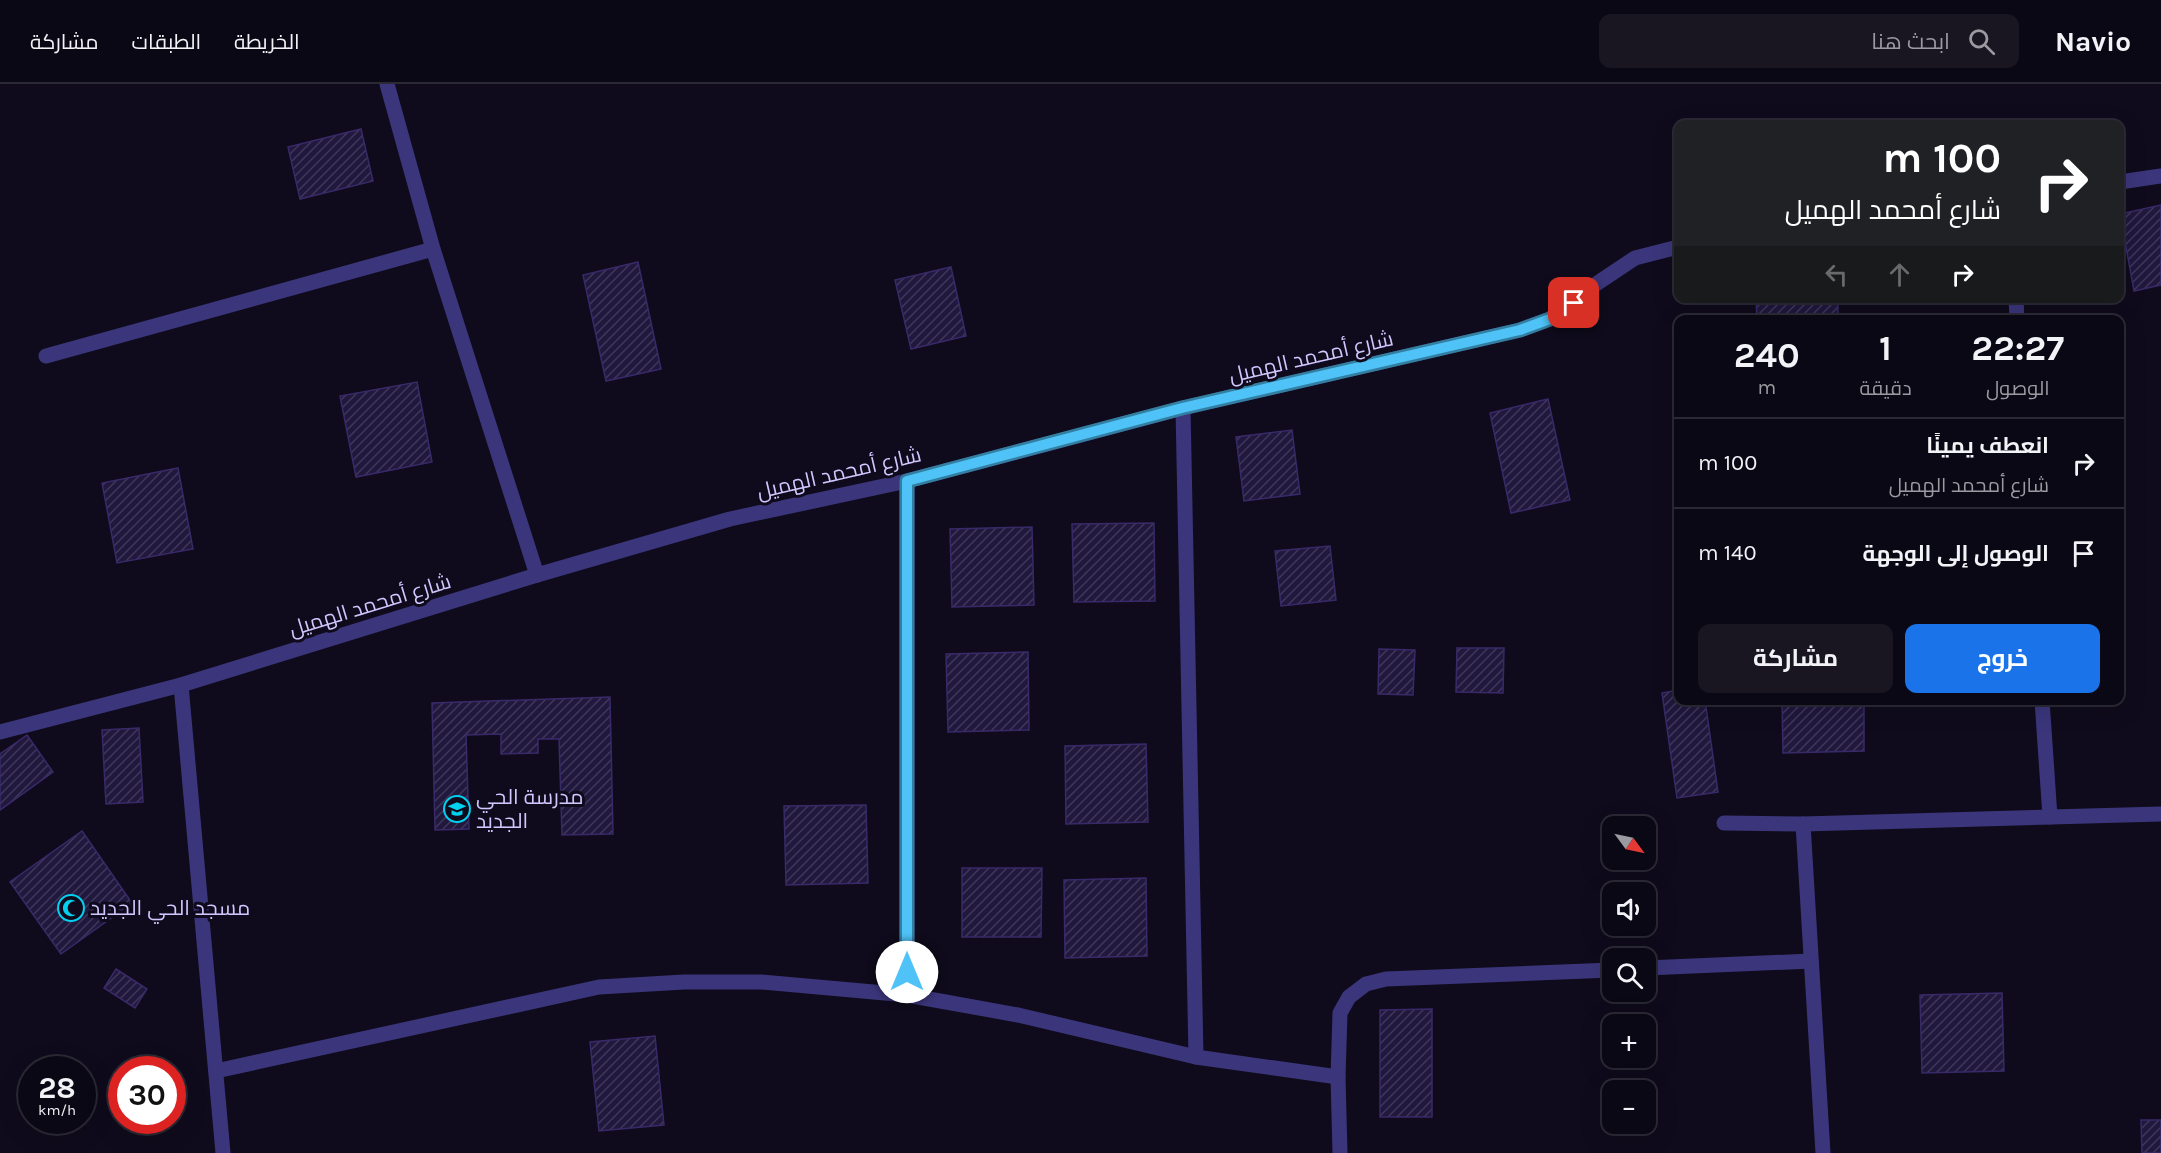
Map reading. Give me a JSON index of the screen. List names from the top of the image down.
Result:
{
  "streets": {
    "street": ["شارع أمحمد الهميل"]
  },
  "places": {
    "school or university": ["مدرسة الحي الجديد"],
    "mosque": ["مسجد الحي الجديد"]
  },
  "north": "bottom right",
  "page": {
    "header": "Navio",
    "search": "ابحث هنا",
    "nav": ["الخريطة", "الطبقات", "مشاركة"],
    "turn": ["100 m", "شارع أمحمد الهميل"],
    "eta": [
      "22:27",
      "الوصول",
      "1",
      "دقيقة",
      "240",
      "m"
    ],
    "list": [
      {
        "name": "انعطف يمينًا",
        "note": "شارع أمحمد الهميل",
        "value": "100 m"
      },
      {
        "name": "الوصول إلى الوجهة",
        "value": "140 m"
      }
    ],
    "buttons": ["خروج", "مشاركة"],
    "map_buttons": ["+", "−"],
    "speed": "28 km/h",
    "limit": "30"
  }
}
